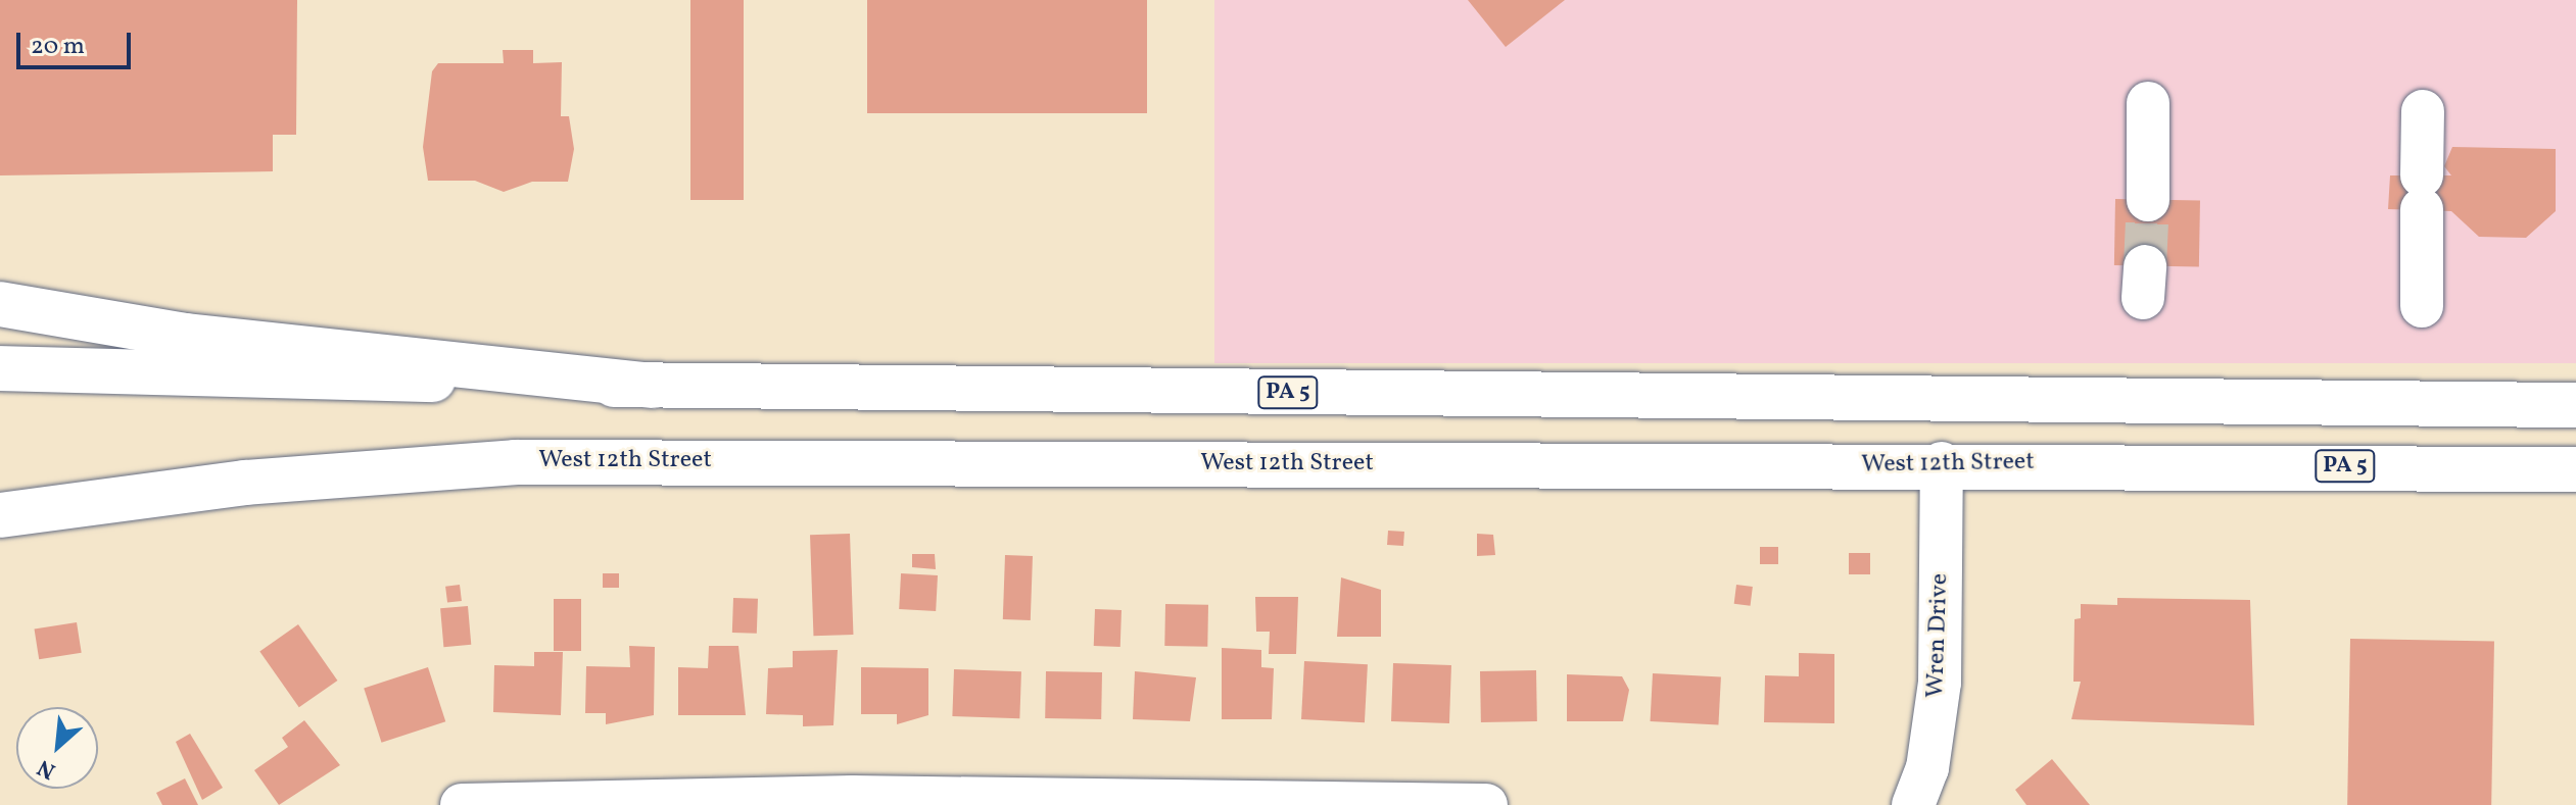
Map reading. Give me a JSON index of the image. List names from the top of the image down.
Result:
{
  "streets": {
    "main road": ["PA 5", "West 12th Street"],
    "street": ["Wren Drive"]
  },
  "crossings": [
    ["West 12th Street", "Wren Drive"]
  ],
  "scale_bar": "20 m",
  "north": "bottom left"
}
